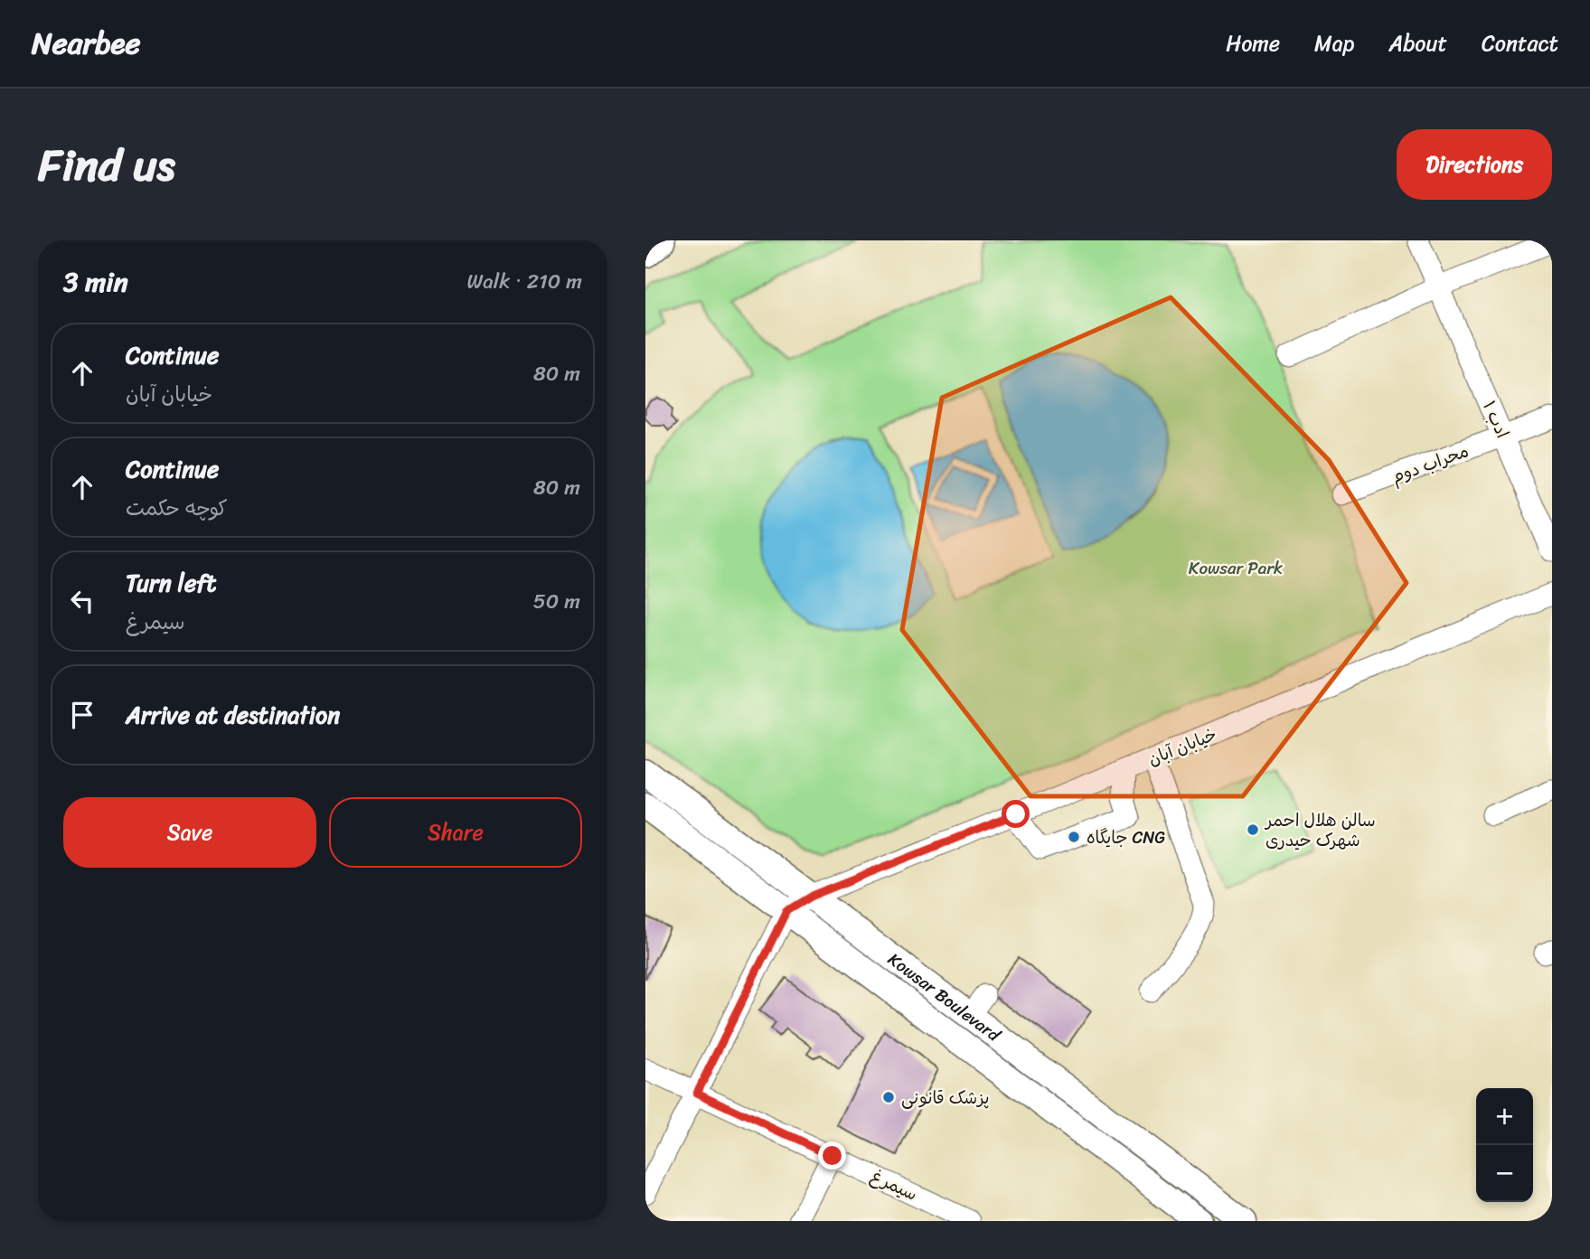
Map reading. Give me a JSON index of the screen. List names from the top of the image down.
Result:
{
  "streets": {
    "main road": ["Kowsar Boulevard"],
    "street": [
      "ادب ۱",
      "محراب دوم",
      "خیابان آبان",
      "سیمرغ"
    ]
  },
  "crossings": [
    ["ادب ۱", "محراب دوم"],
    ["خیابان آبان", "Kowsar Boulevard"]
  ],
  "parks": ["Kowsar Park"],
  "places": ["سالن هلال احمر شهرک حیدری", "جایگاه CNG", "پزشک قانونی"],
  "page": {
    "header": "Nearbee",
    "nav": [
      "Home",
      "Map",
      "About",
      "Contact"
    ],
    "title": "Find us",
    "buttons": [
      "Directions",
      ["Save", "Share"]
    ],
    "heading": ["3 min", "Walk · 210 m"],
    "list": [
      ["Continue", "خیابان آبان", "80 m"],
      ["Continue", "کوچه حکمت", "80 m"],
      ["Turn left", "سیمرغ", "50 m"],
      "Arrive at destination"
    ],
    "map_buttons": ["+", "−"]
  }
}
